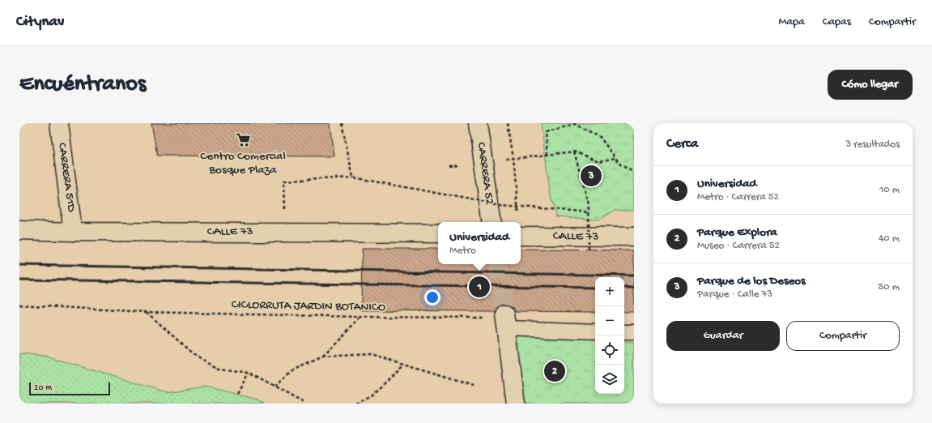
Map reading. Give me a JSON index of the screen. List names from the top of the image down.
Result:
{
  "streets": {
    "street": ["CARRERA 52", "CARRERA 51D", "CALLE 73"],
    "path": ["CICLORRUTA JARDIN BOTANICO"]
  },
  "crossings": [
    ["CARRERA 51D", "CALLE 73"]
  ],
  "places": {
    "supermarket": ["Centro Comercial Bosque Plaza"]
  },
  "scale_bar": "20 m",
  "page": {
    "header": "Citynav",
    "nav": ["Mapa", "Capas", "Compartir"],
    "buttons": [
      "Cómo llegar",
      ["Guardar", "Compartir"]
    ],
    "title": "Encuéntranos",
    "heading": ["Cerca", "3 resultados"],
    "pins": ["3", "1", "2"],
    "list": [
      {
        "mark": "1",
        "name": "Universidad",
        "note": "Metro · Carrera 52",
        "value": "10 m"
      },
      {
        "mark": "2",
        "name": "Parque Explora",
        "note": "Museo · Carrera 52",
        "value": "40 m"
      },
      {
        "mark": "3",
        "name": "Parque de los Deseos",
        "note": "Parque · Calle 73",
        "value": "50 m"
      }
    ],
    "popup": ["Universidad", "Metro"],
    "map_buttons": ["+", "−"],
    "scale": "20 m"
  }
}
